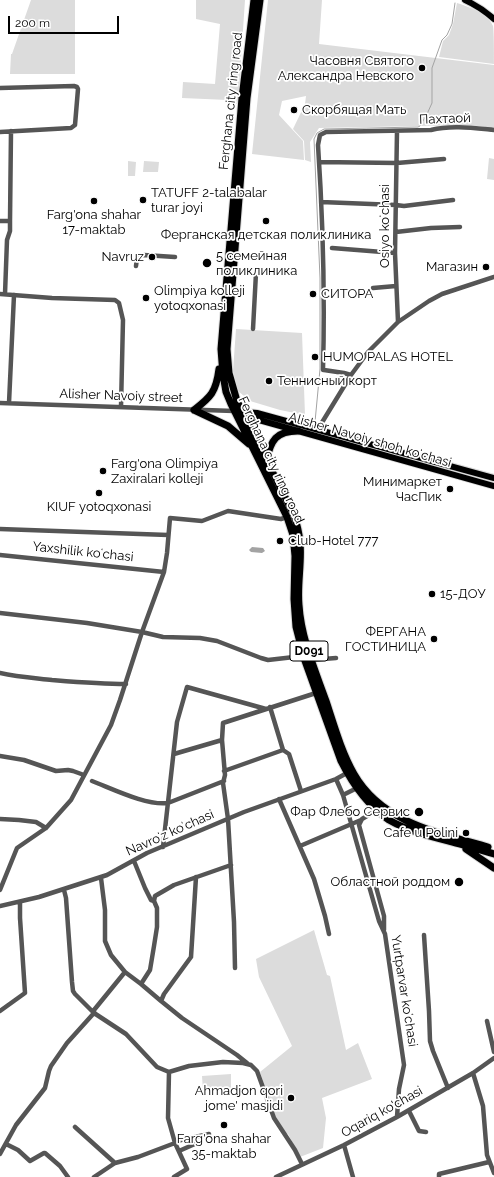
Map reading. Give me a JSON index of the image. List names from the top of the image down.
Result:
{
  "streets": {
    "highway": ["Ferghana city ring road", "D091"],
    "main road": ["Alisher Navoiy shoh koʻchasi"],
    "street": [
      "Пахтаой",
      "Osiyo koʻchasi",
      "Alisher Navoiy street",
      "Yaxshilik koʻchasi",
      "Navroʻz koʻchasi",
      "Yurtparvar koʻchasi",
      "Oqariq ko'chasi"
    ]
  },
  "crossings": [
    ["Ferghana city ring road", "Alisher Navoiy street"],
    ["Ferghana city ring road", "Alisher Navoiy shoh koʻchasi"],
    ["Ferghana city ring road", "D091"],
    ["Ferghana city ring road", "Navroʻz koʻchasi"],
    ["Пахтаой", "Osiyo koʻchasi"],
    ["Alisher Navoiy street", "Alisher Navoiy shoh koʻchasi"],
    ["Navroʻz koʻchasi", "Yurtparvar koʻchasi"],
    ["Yurtparvar koʻchasi", "Oqariq ko'chasi"]
  ],
  "places": [
    "Часовня Святого Александра Невского",
    "Скорбящая Мать",
    "TATUFF 2-talabalar turar joyi",
    "Farg'ona shahar 17-maktab",
    "Ферганская детская поликлиника",
    "Navruz",
    "5 семейная поликлиника",
    "Магазин",
    "СИТОРА",
    "Olimpiya kolleji yotoqxonasi",
    "HUMO PALAS HOTEL",
    "Теннисный корт",
    "Farg'ona Olimpiya Zaxiralari kolleji",
    "Минимаркет ЧасПик",
    "KIUF yotoqxonasi",
    "Club-Hotel 777",
    "15-ДОУ",
    "ФЕРГАНА ГОСТИНИЦА",
    "Фар Флебо Сервис",
    "Cafe u Polini",
    "Областной роддом",
    "Ahmadjon qori jome' masjidi",
    "Farg'ona shahar 35-maktab"
  ],
  "scale_bar": "200 m"
}
